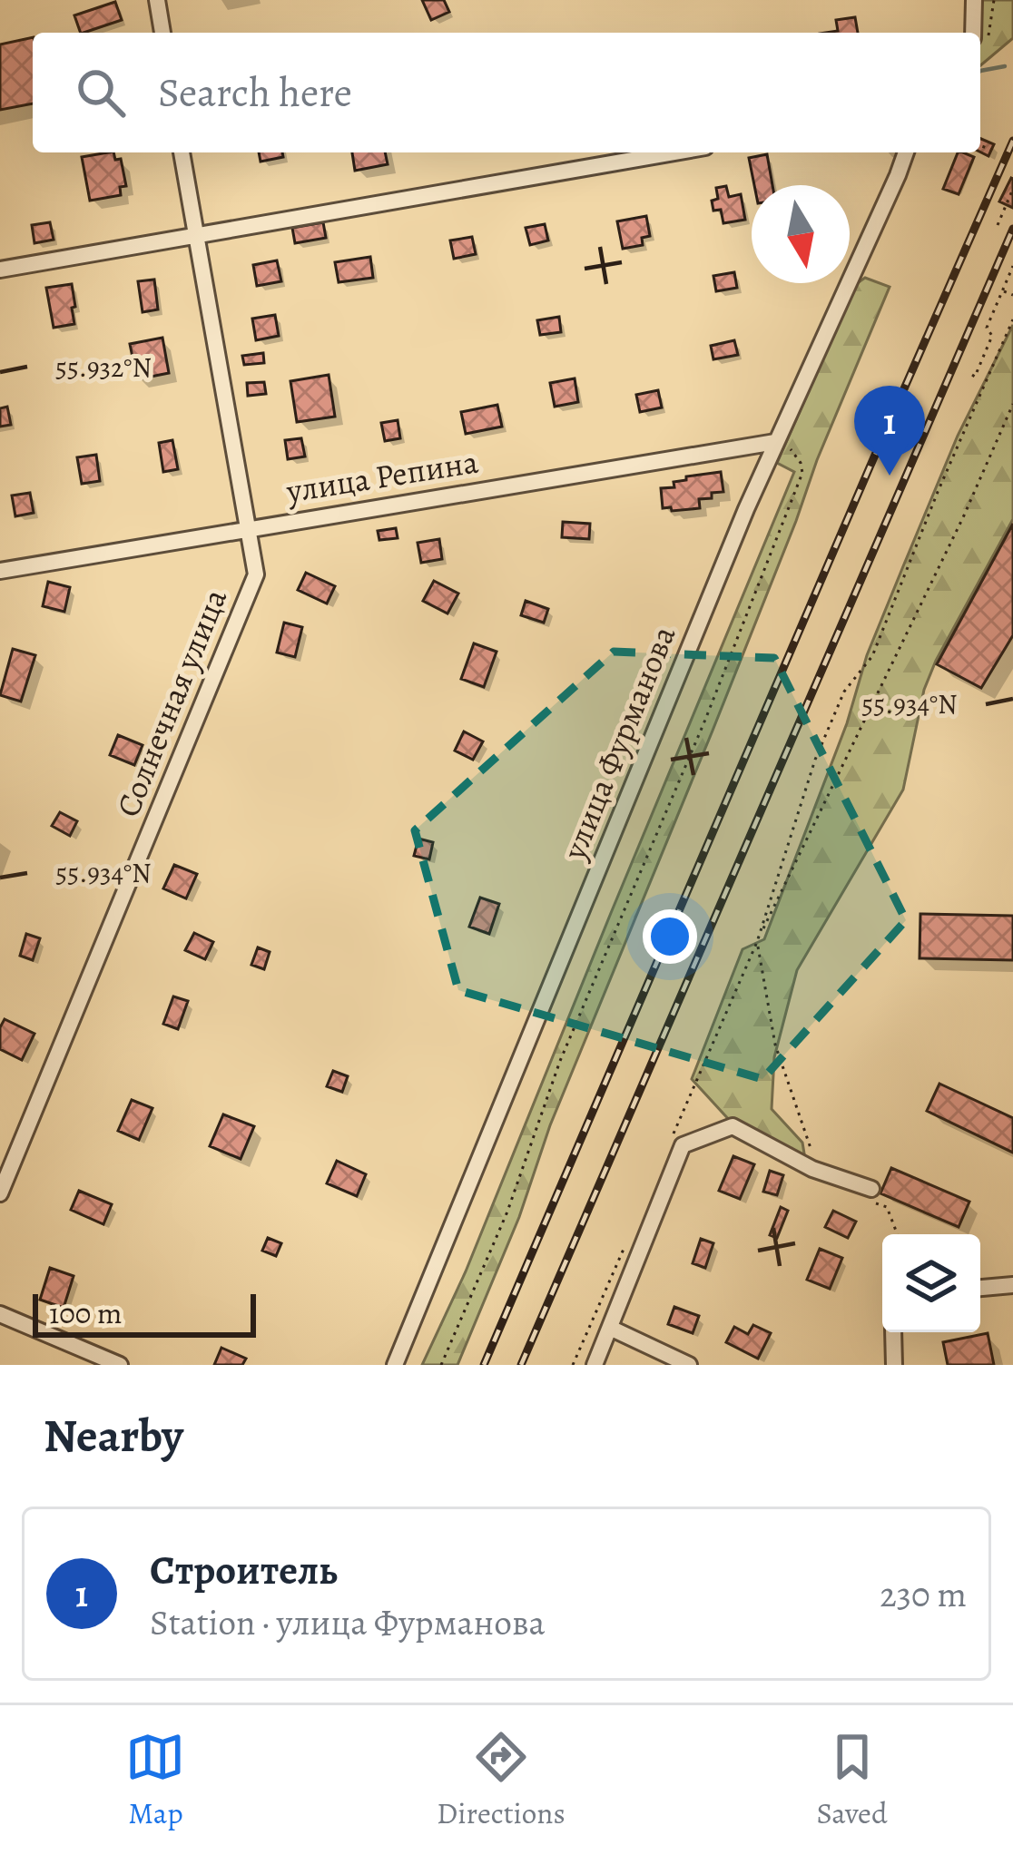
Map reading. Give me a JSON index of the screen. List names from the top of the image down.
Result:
{
  "streets": {
    "street": ["улица Репина", "Солнечная улица", "улица Фурманова"]
  },
  "crossings": [
    ["улица Репина", "Солнечная улица"],
    ["улица Репина", "улица Фурманова"]
  ],
  "scale_bar": "100 m",
  "north": "bottom",
  "page": {
    "search": "Search here",
    "pins": "1",
    "scale": "100 m",
    "heading": "Nearby",
    "list": [
      {
        "mark": "1",
        "name": "Строитель",
        "note": "Station · улица Фурманова",
        "value": "230 m"
      }
    ],
    "nav": ["Map", "Directions", "Saved"]
  },
  "coordinates": ["55.932°N", "55.934°N"]
}
